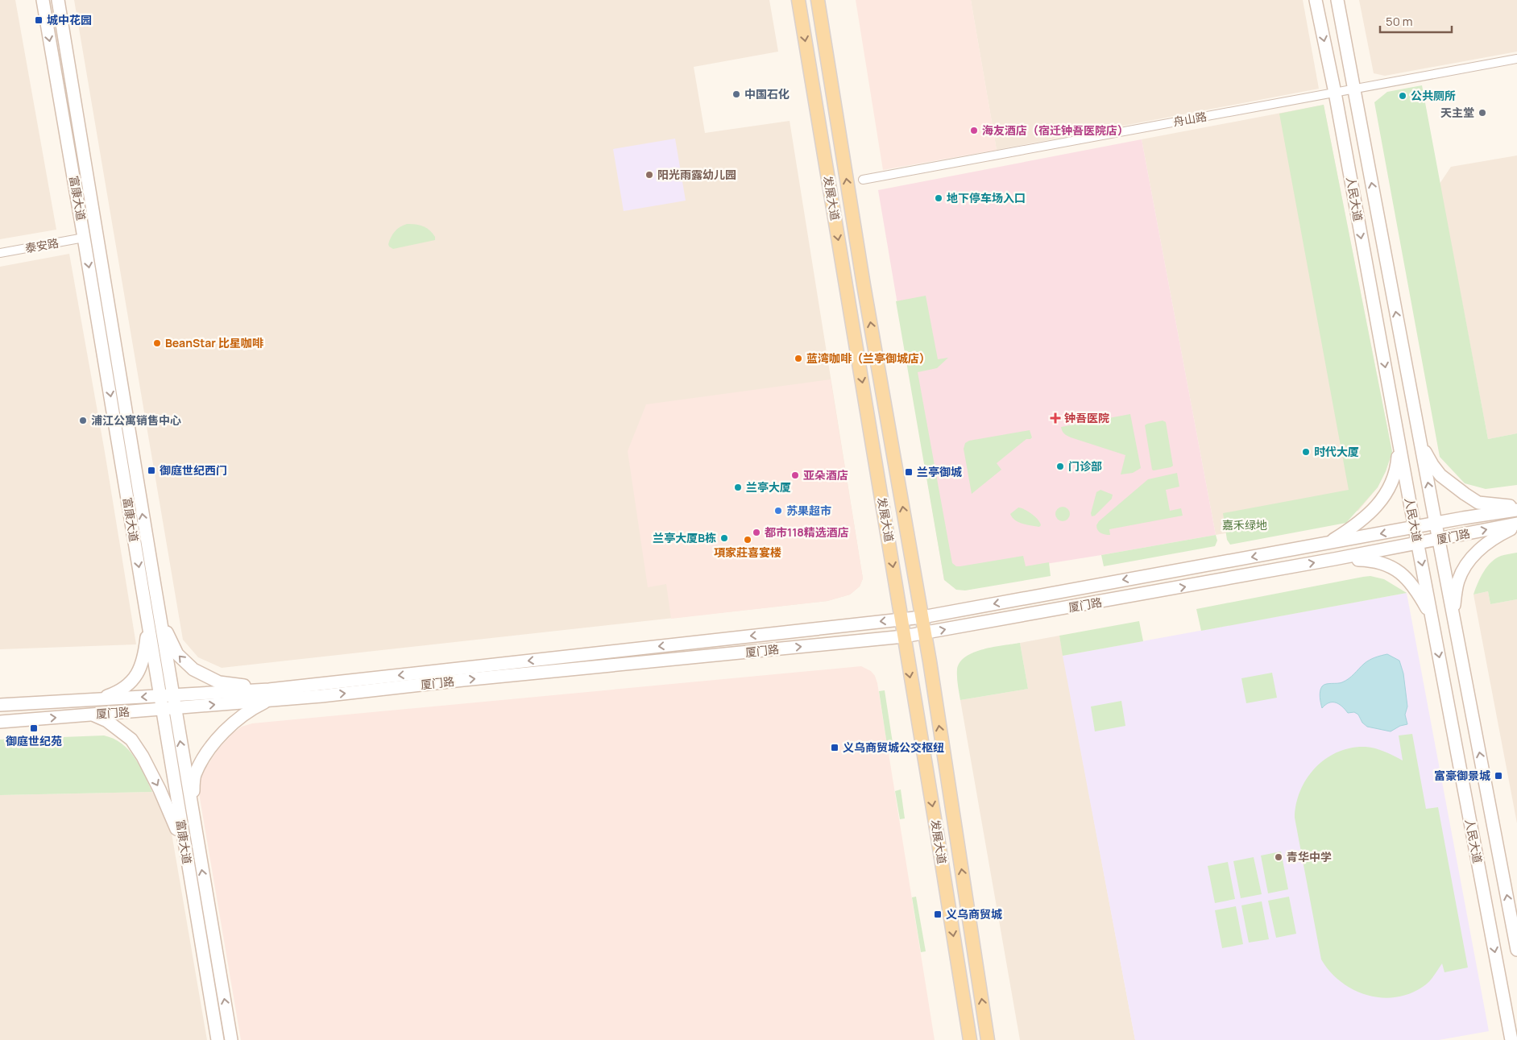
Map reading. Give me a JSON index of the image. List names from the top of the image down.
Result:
{
  "streets": {
    "main road": ["发展大道"],
    "street": [
      "舟山路",
      "富康大道",
      "人民大道",
      "泰安路",
      "厦门路"
    ]
  },
  "crossings": [
    ["舟山路", "人民大道"],
    ["富康大道", "泰安路"],
    ["富康大道", "厦门路"],
    ["发展大道", "厦门路"],
    ["人民大道", "厦门路"]
  ],
  "parks": ["嘉禾绿地"],
  "places": {
    "transit": [
      "城中花园",
      "御庭世纪西门",
      "兰亭御城",
      "御庭世纪苑",
      "义乌商贸城公交枢纽",
      "富豪御景城",
      "义乌商贸城"
    ],
    "other": [
      "中国石化",
      "公共厕所",
      "天主堂",
      "海友酒店（宿迁钟吾医院店）",
      "阳光雨露幼儿园",
      "地下停车场入口",
      "BeanStar 比星咖啡",
      "蓝湾咖啡（兰亭御城店）",
      "浦江公寓销售中心",
      "时代大厦",
      "门诊部",
      "亚朵酒店",
      "兰亭大厦",
      "苏果超市",
      "都市118精选酒店",
      "兰亭大厦B栋",
      "項家莊喜宴楼",
      "青华中学"
    ],
    "health": ["钟吾医院"]
  },
  "scale_bar": "50 m"
}
